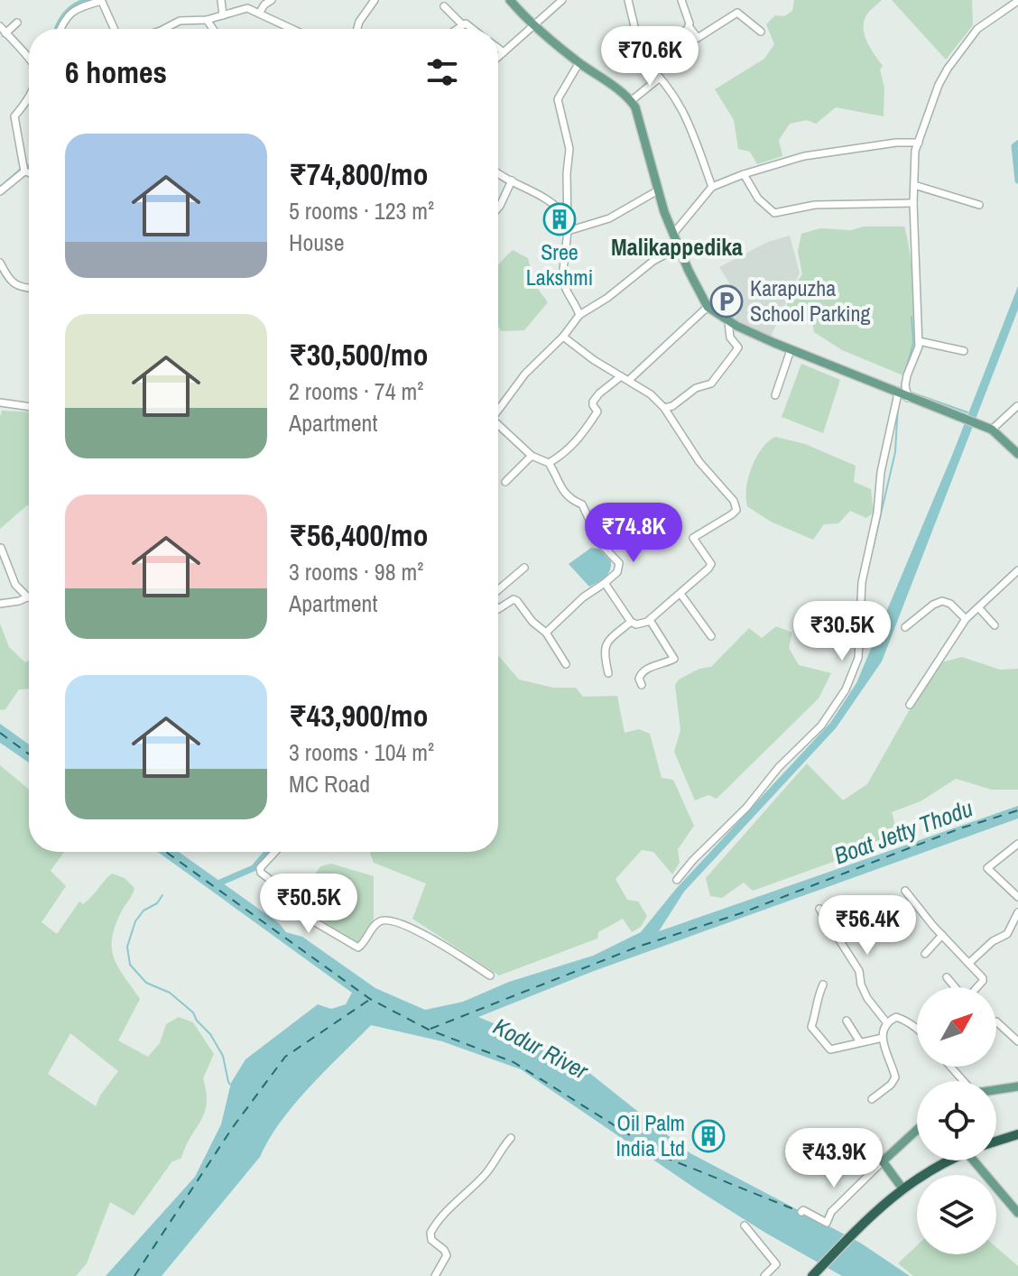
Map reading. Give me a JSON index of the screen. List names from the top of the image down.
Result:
{
  "districts": ["Malikappedika"],
  "water": ["Boat Jetty Thodu", "Kodur River"],
  "places": {
    "building": ["Sree Lakshmi", "Oil Palm India Ltd"],
    "parking": ["Karapuzha School Parking"]
  },
  "north": "top right",
  "page": {
    "price": [
      "₹70.6K",
      "₹74.8K",
      "₹30.5K",
      "₹50.5K",
      "₹56.4K",
      "₹43.9K"
    ],
    "heading": "6 homes",
    "list": [
      {
        "name": "₹74,800/mo",
        "note": "5 rooms · 123 m² · House"
      },
      {
        "name": "₹30,500/mo",
        "note": "2 rooms · 74 m² · Apartment"
      },
      {
        "name": "₹56,400/mo",
        "note": "3 rooms · 98 m² · Apartment"
      },
      {
        "name": "₹43,900/mo",
        "note": "3 rooms · 104 m² · MC Road"
      }
    ]
  }
}
